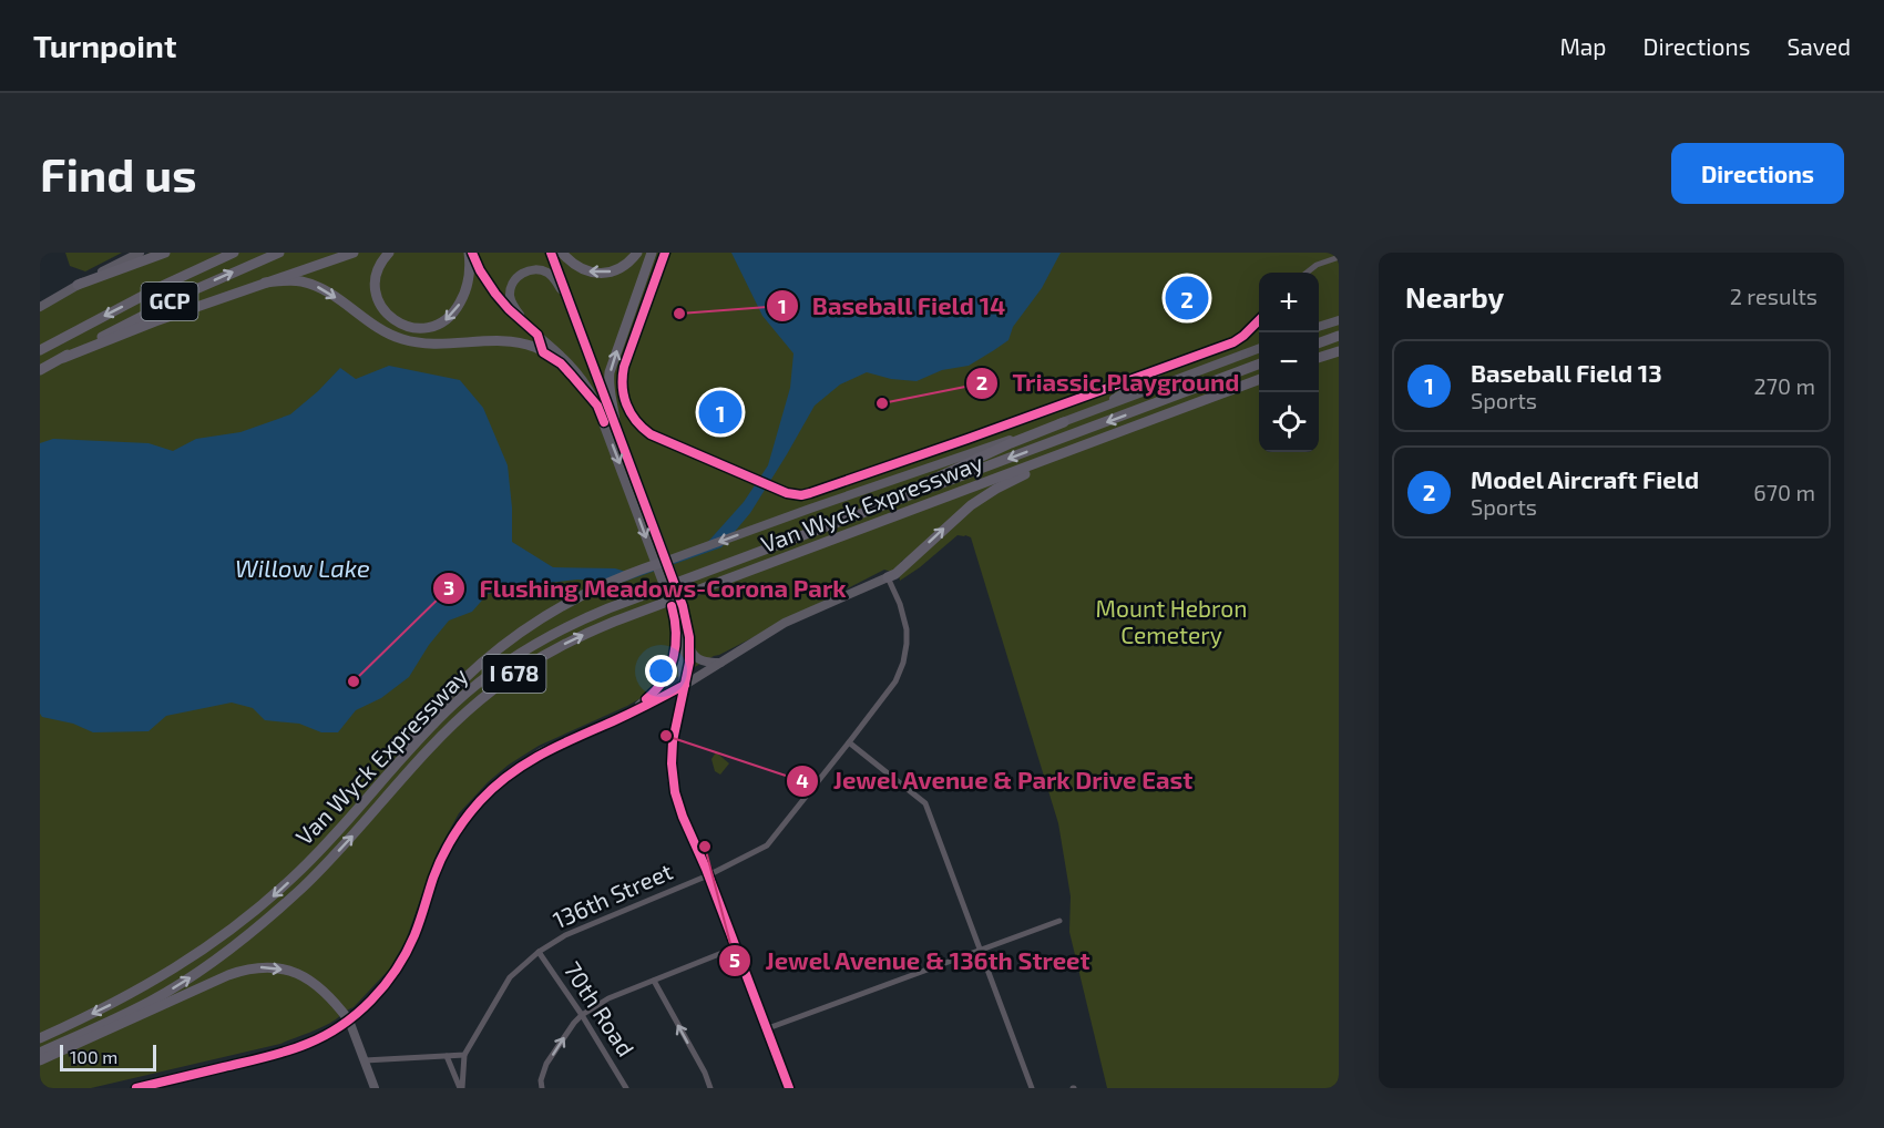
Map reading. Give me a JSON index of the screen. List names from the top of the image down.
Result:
{
  "streets": {
    "highway": ["GCP", "Van Wyck Expressway", "I 678"],
    "street": ["136th Street", "70th Road"]
  },
  "crossings": [
    ["136th Street", "70th Road"]
  ],
  "water": ["Willow Lake"],
  "parks": ["Mount Hebron Cemetery"],
  "places": [
    "Baseball Field 14",
    "Triassic Playground",
    "Flushing Meadows-Corona Park",
    "Jewel Avenue & Park Drive East",
    "Jewel Avenue & 136th Street"
  ],
  "scale_bar": "100 m",
  "page": {
    "header": "Turnpoint",
    "nav": ["Map", "Directions", "Saved"],
    "buttons": "Directions",
    "title": "Find us",
    "heading": ["Nearby", "2 results"],
    "map_buttons": ["+", "−"],
    "pins": ["2", "1"],
    "list": [
      {
        "mark": "1",
        "name": "Baseball Field 13",
        "note": "Sports",
        "value": "270 m"
      },
      {
        "mark": "2",
        "name": "Model Aircraft Field",
        "note": "Sports",
        "value": "670 m"
      }
    ],
    "scale": "100 m"
  }
}
